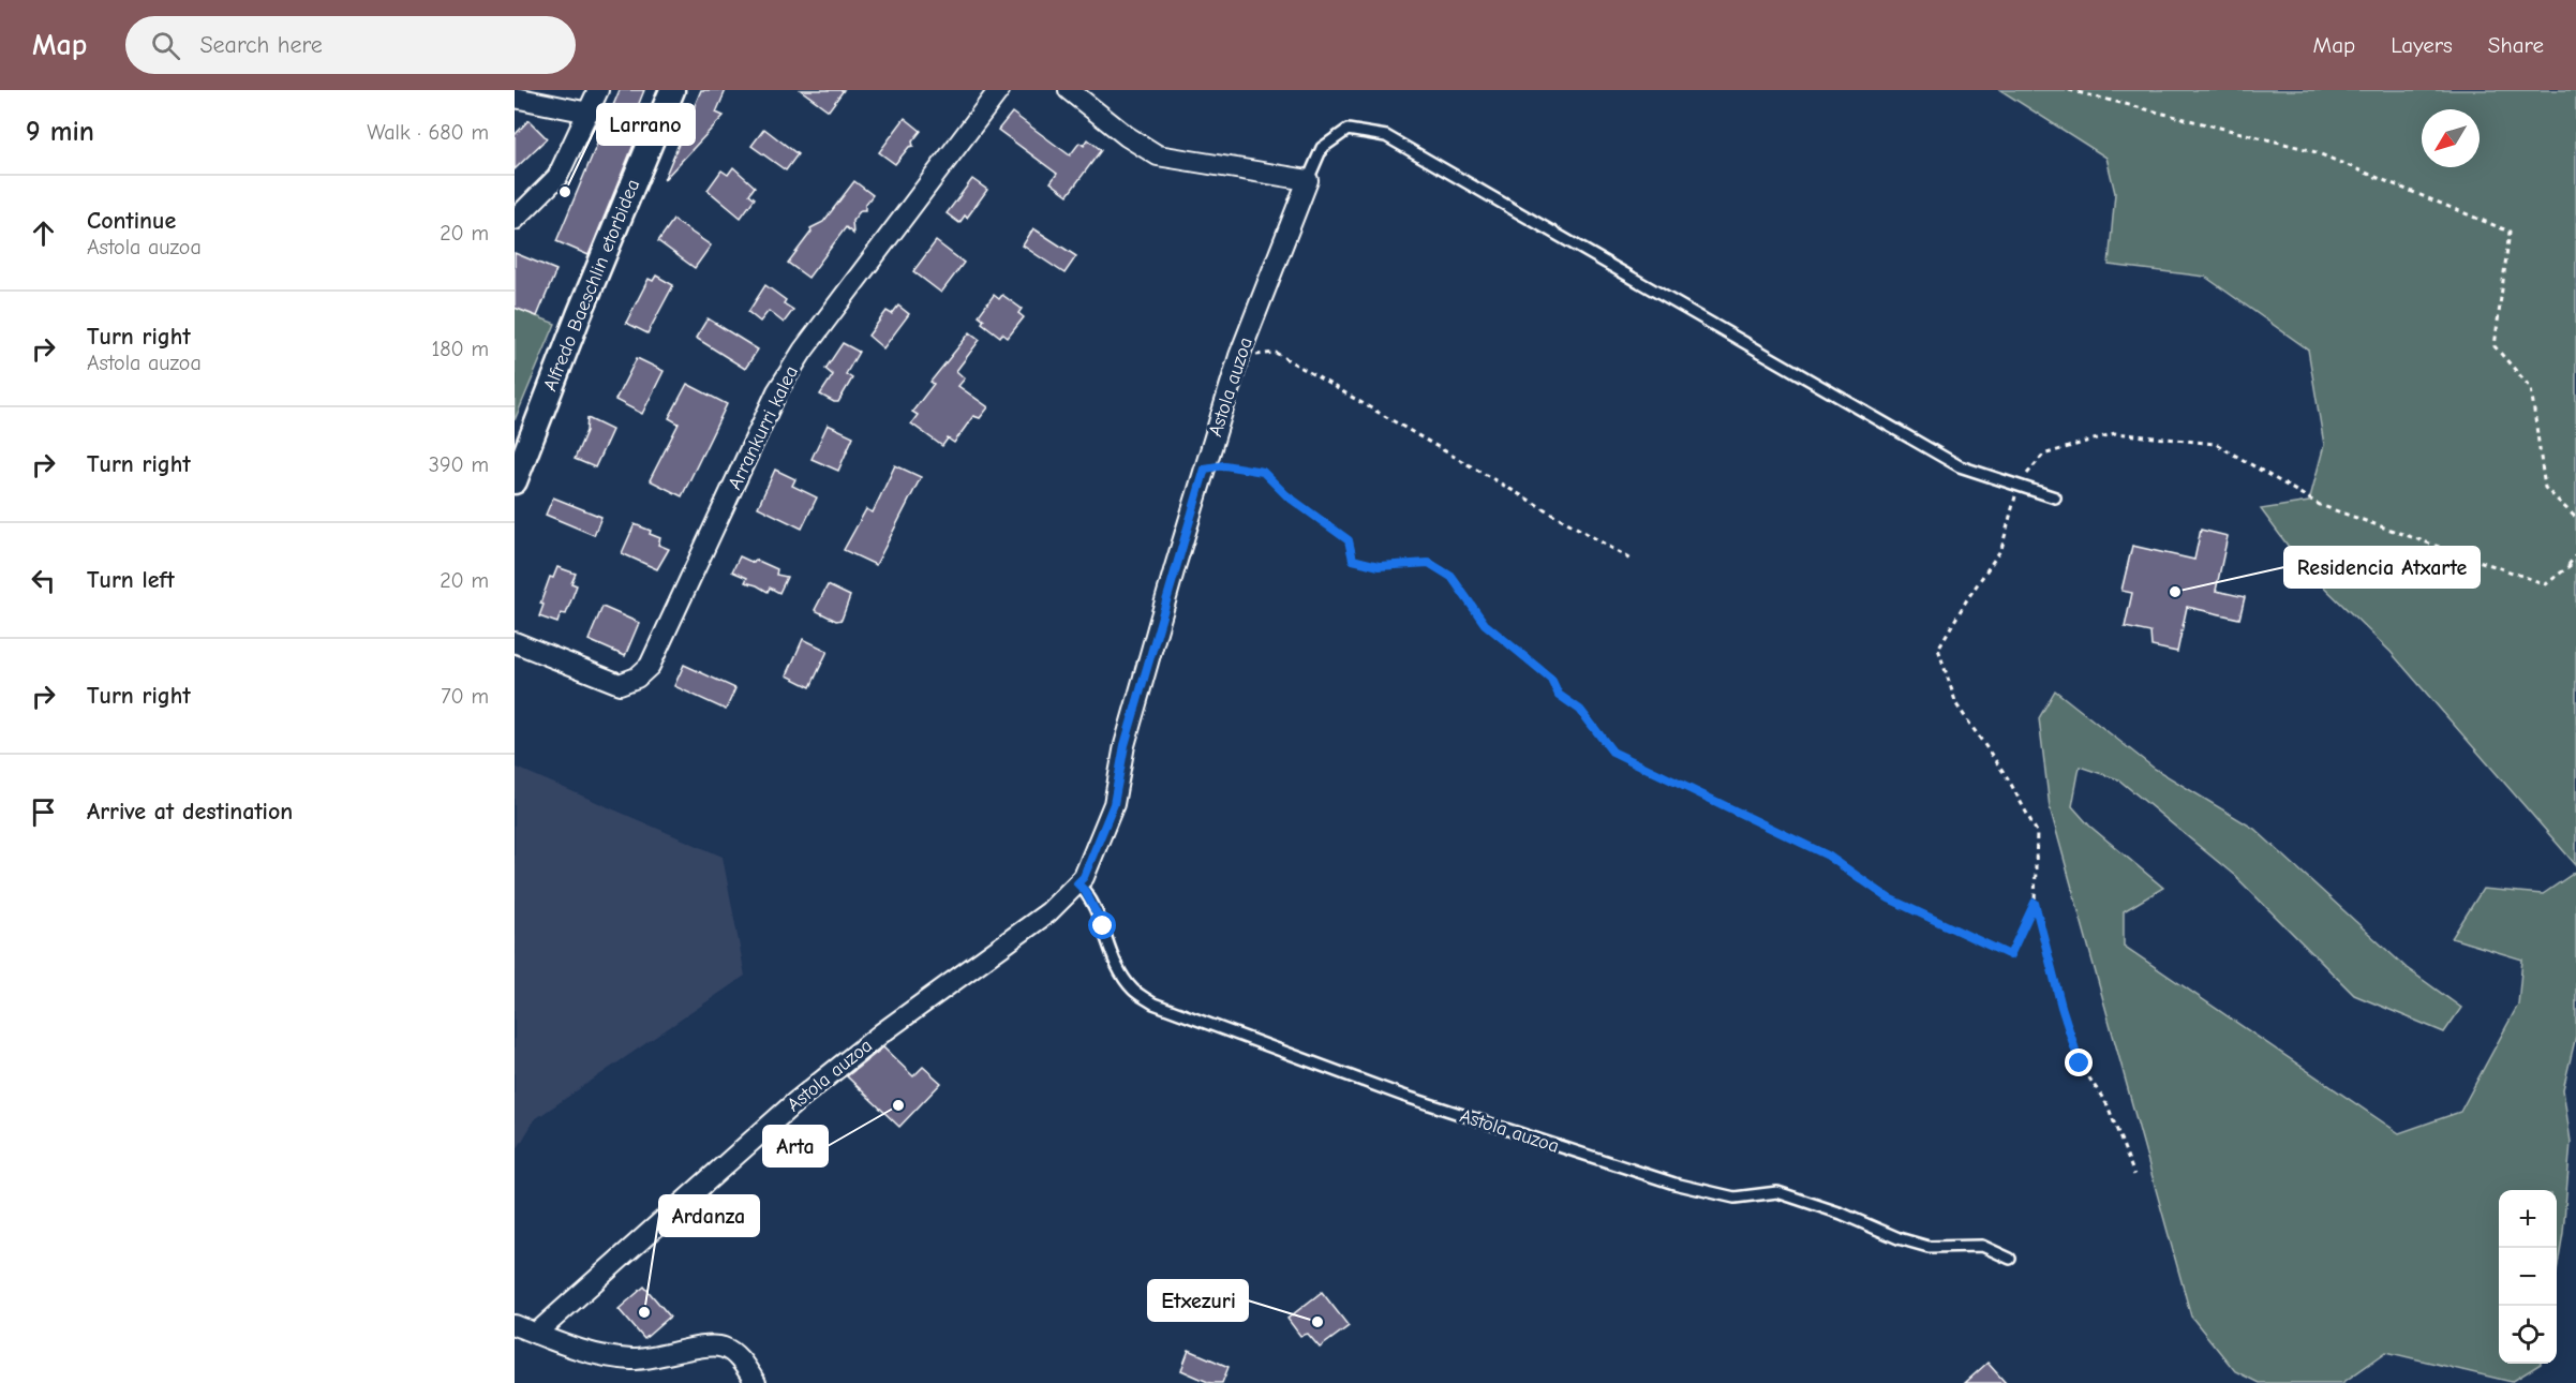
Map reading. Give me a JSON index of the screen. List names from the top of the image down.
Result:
{
  "streets": {
    "street": ["Alfredo Baeschlin etorbidea", "Astola auzoa", "Arrankurri kalea"]
  },
  "places": [
    "Larrano",
    "Residencia Atxarte",
    "Arta",
    "Ardanza",
    "Etxezuri"
  ],
  "north": "bottom left",
  "page": {
    "header": "Map",
    "search": "Search here",
    "nav": ["Map", "Layers", "Share"],
    "heading": ["9 min", "Walk · 680 m"],
    "list": [
      ["Continue", "Astola auzoa", "20 m"],
      ["Turn right", "Astola auzoa", "180 m"],
      ["Turn right", "390 m"],
      ["Turn left", "20 m"],
      ["Turn right", "70 m"],
      "Arrive at destination"
    ],
    "map_buttons": ["+", "−"]
  }
}
